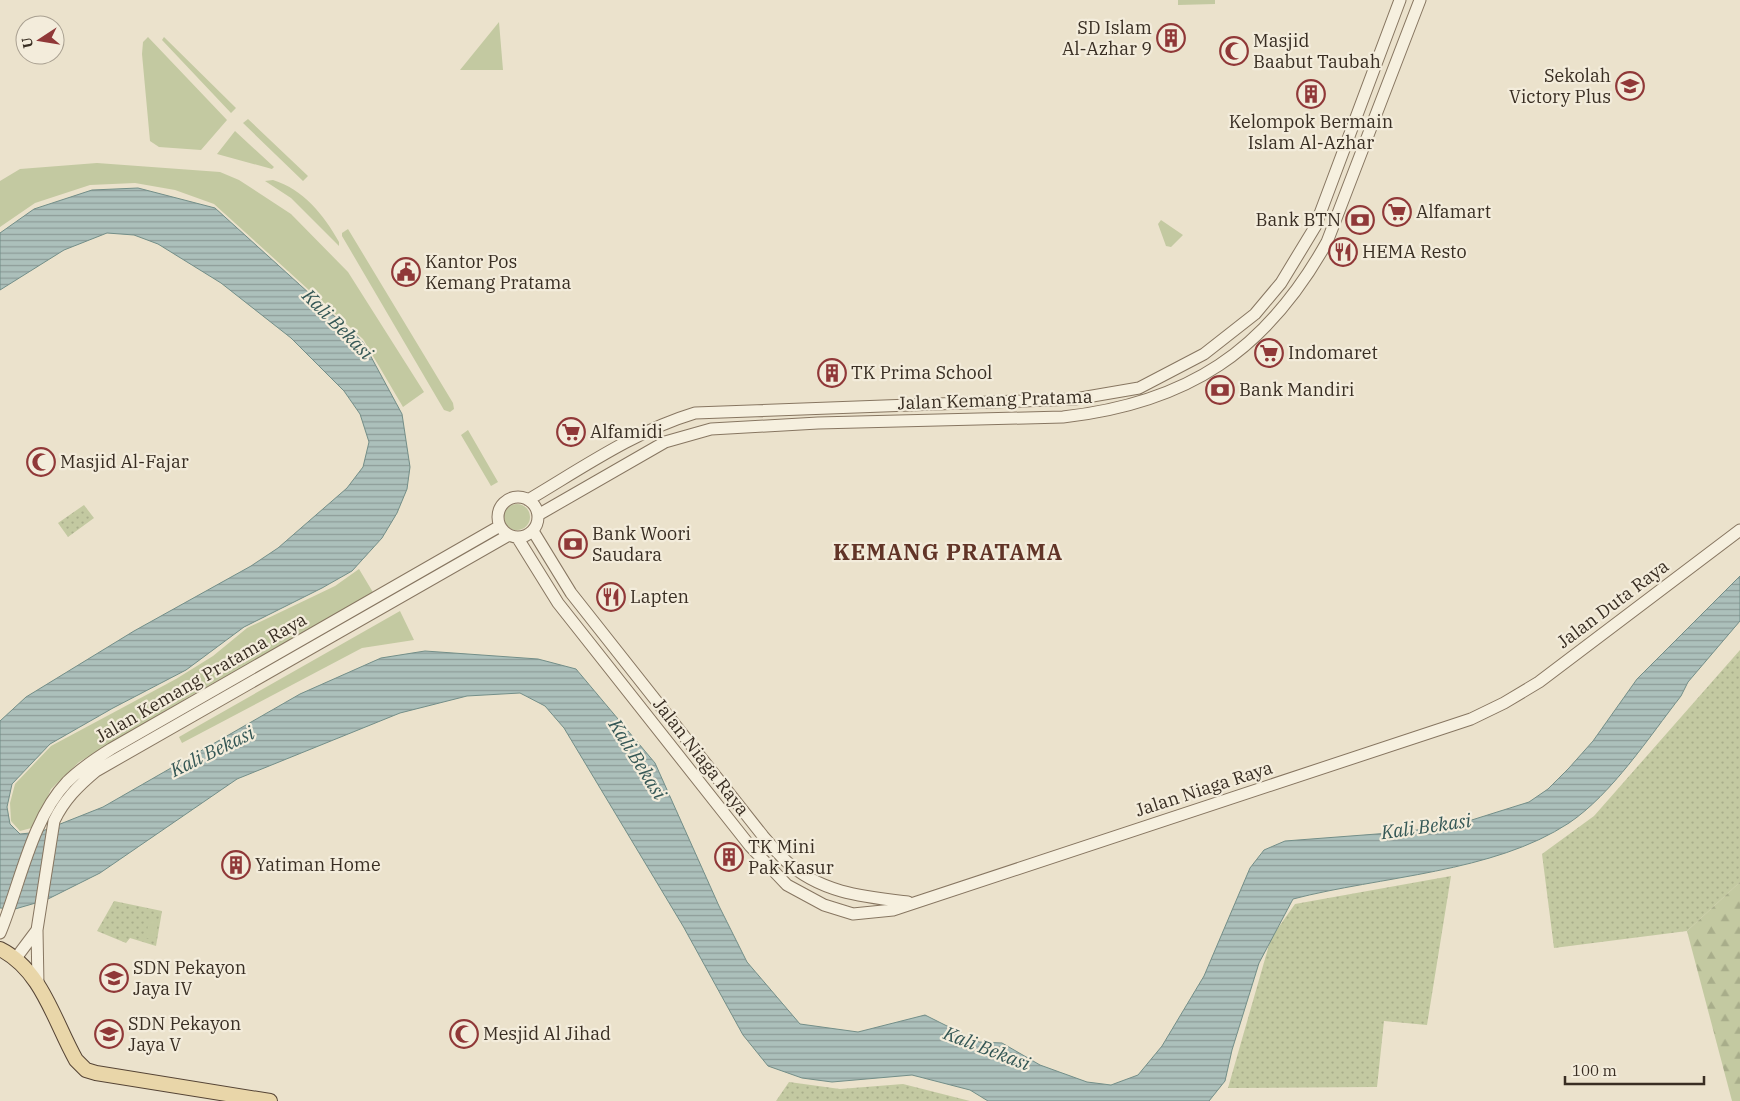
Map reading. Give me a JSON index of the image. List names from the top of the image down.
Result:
{
  "streets": {
    "street": [
      "Jalan Kemang Pratama",
      "Jalan Duta Raya",
      "Jalan Kemang Pratama Raya",
      "Jalan Niaga Raya"
    ]
  },
  "crossings": [
    ["Jalan Kemang Pratama", "Jalan Kemang Pratama Raya"],
    ["Jalan Kemang Pratama", "Jalan Niaga Raya"],
    ["Jalan Duta Raya", "Jalan Niaga Raya"],
    ["Jalan Kemang Pratama Raya", "Jalan Niaga Raya"]
  ],
  "districts": ["KEMANG PRATAMA"],
  "water": ["Kali Bekasi"],
  "places": {
    "building": [
      "SD Islam Al-Azhar 9",
      "Kelompok Bermain Islam Al-Azhar",
      "TK Prima School",
      "TK Mini Pak Kasur",
      "Yatiman Home"
    ],
    "mosque": ["Masjid Baabut Taubah", "Masjid Al-Fajar", "Mesjid Al Jihad"],
    "school or university": ["Sekolah Victory Plus", "SDN Pekayon Jaya IV", "SDN Pekayon Jaya V"],
    "supermarket": ["Alfamart", "Indomaret", "Alfamidi"],
    "bank": ["Bank BTN", "Bank Mandiri", "Bank Woori Saudara"],
    "restaurant": ["HEMA Resto", "Lapten"],
    "public building": ["Kantor Pos Kemang Pratama"]
  },
  "scale_bar": "100 m",
  "north": "left"
}
